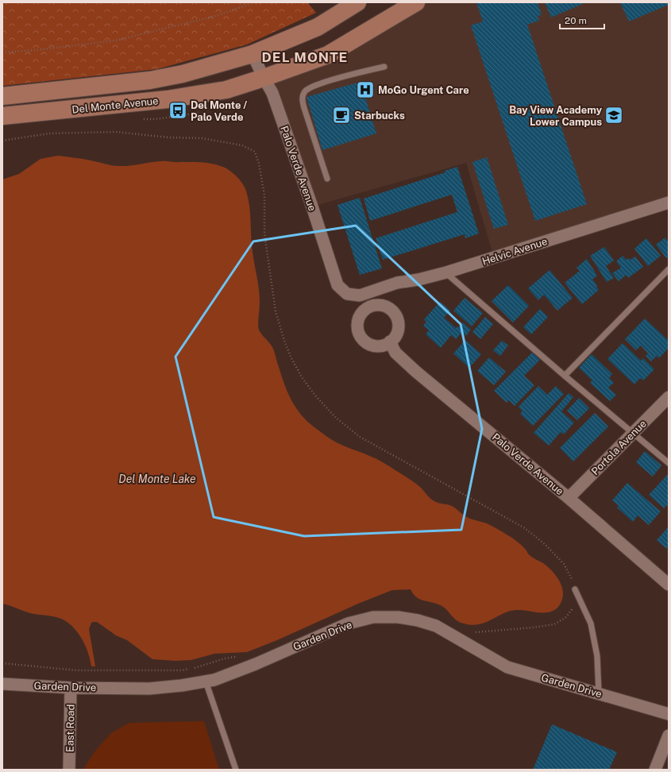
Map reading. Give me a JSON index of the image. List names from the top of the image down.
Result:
{
  "streets": {
    "main road": ["Del Monte Avenue"],
    "street": [
      "Palo Verde Avenue",
      "Helvic Avenue",
      "Portola Avenue",
      "Garden Drive",
      "East Road"
    ]
  },
  "crossings": [
    ["Del Monte Avenue", "Palo Verde Avenue"],
    ["Palo Verde Avenue", "Helvic Avenue"],
    ["Palo Verde Avenue", "Portola Avenue"],
    ["Garden Drive", "East Road"]
  ],
  "districts": ["DEL MONTE"],
  "water": ["Del Monte Lake"],
  "places": {
    "hospital": ["MoGo Urgent Care"],
    "bus stop": ["Del Monte / Palo Verde"],
    "cafe": ["Starbucks"],
    "school or university": ["Bay View Academy Lower Campus"]
  },
  "scale_bar": "20 m"
}
